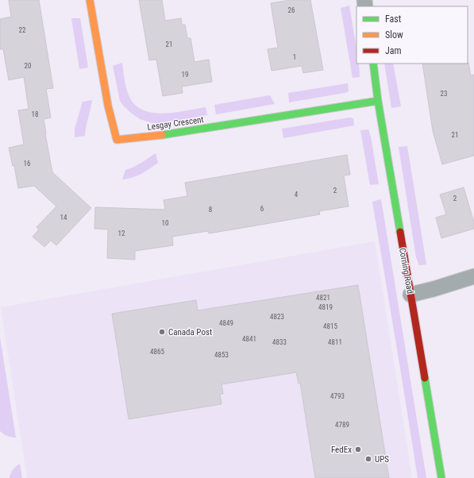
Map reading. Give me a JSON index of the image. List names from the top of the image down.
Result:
{
  "streets": {
    "street": ["Lesgay Crescent", "Corning Road"]
  },
  "crossings": [
    ["Lesgay Crescent", "Corning Road"]
  ],
  "places": ["Canada Post", "FedEx", "UPS"],
  "house_numbers": [
    "26",
    "22",
    "21",
    "1",
    "20",
    "19",
    "23",
    "18",
    "21",
    "16",
    "2",
    "4",
    "2",
    "6",
    "8",
    "14",
    "10",
    "12",
    "4821",
    "4819",
    "4823",
    "4849",
    "4815",
    "4841",
    "4833",
    "4811",
    "4865",
    "4853",
    "4793",
    "4789"
  ],
  "legend": ["Fast", "Slow", "Jam"]
}
